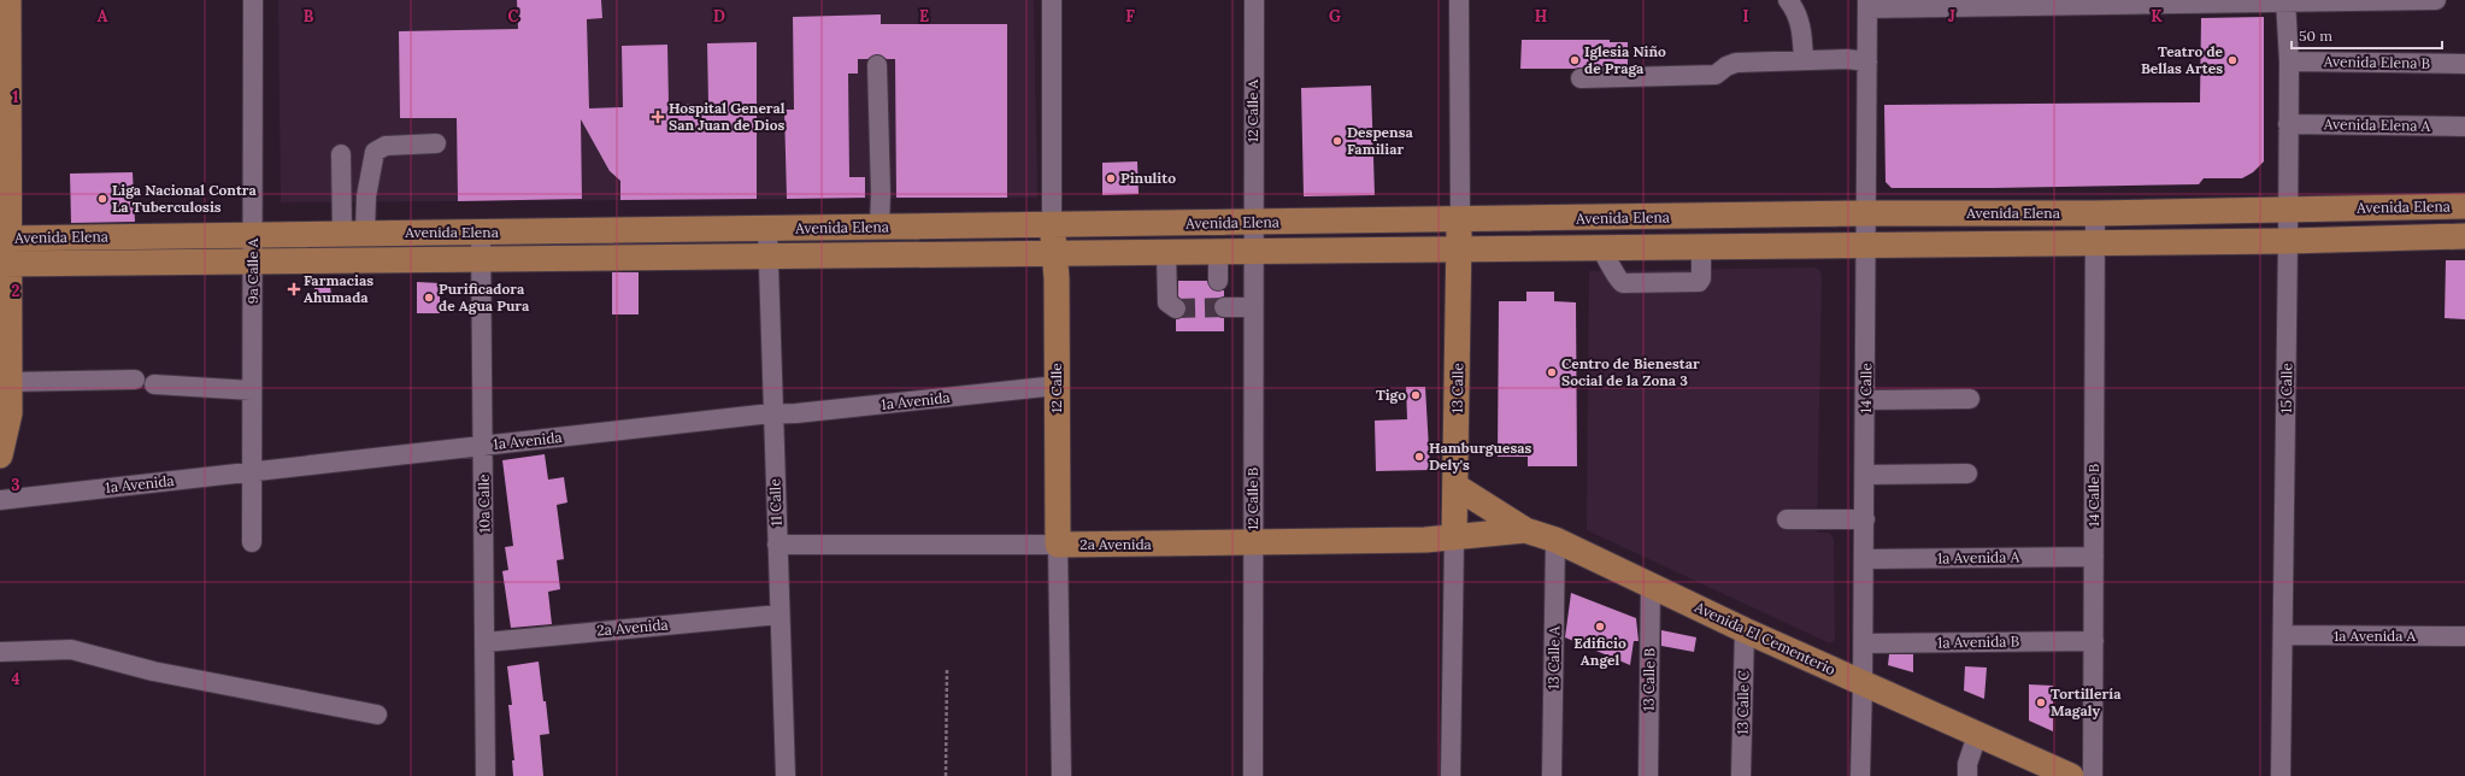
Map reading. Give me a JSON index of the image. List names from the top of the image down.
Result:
{
  "streets": {
    "main road": [
      "Avenida Elena",
      "12 Calle",
      "13 Calle",
      "2a Avenida",
      "Avenida El Cementerio"
    ],
    "street": [
      "Avenida Elena B",
      "12 Calle A",
      "Avenida Elena A",
      "9a Calle A",
      "14 Calle",
      "15 Calle",
      "1a Avenida",
      "14 Calle B",
      "12 Calle B",
      "11 Calle",
      "10a Calle",
      "1a Avenida A",
      "1a Avenida B",
      "13 Calle A",
      "13 Calle B",
      "13 Calle C"
    ]
  },
  "crossings": [
    ["Avenida Elena B", "15 Calle"],
    ["12 Calle A", "Avenida Elena"],
    ["12 Calle A", "12 Calle B"],
    ["Avenida Elena A", "15 Calle"],
    ["Avenida Elena", "9a Calle A"],
    ["Avenida Elena", "12 Calle"],
    ["Avenida Elena", "13 Calle"],
    ["Avenida Elena", "14 Calle"],
    ["Avenida Elena", "15 Calle"],
    ["Avenida Elena", "14 Calle B"],
    ["Avenida Elena", "12 Calle B"],
    ["Avenida Elena", "11 Calle"],
    ["Avenida Elena", "10a Calle"],
    ["9a Calle A", "1a Avenida"],
    ["12 Calle", "1a Avenida"],
    ["12 Calle", "2a Avenida"],
    ["13 Calle", "2a Avenida"],
    ["13 Calle", "Avenida El Cementerio"],
    ["14 Calle", "1a Avenida A"],
    ["14 Calle", "Avenida El Cementerio"],
    ["14 Calle", "1a Avenida B"],
    ["15 Calle", "1a Avenida A"],
    ["1a Avenida", "11 Calle"],
    ["1a Avenida", "10a Calle"],
    ["14 Calle B", "1a Avenida A"],
    ["14 Calle B", "1a Avenida B"],
    ["12 Calle B", "2a Avenida"],
    ["11 Calle", "2a Avenida"],
    ["10a Calle", "2a Avenida"],
    ["2a Avenida", "Avenida El Cementerio"],
    ["Avenida El Cementerio", "13 Calle A"],
    ["Avenida El Cementerio", "13 Calle B"],
    ["Avenida El Cementerio", "13 Calle C"]
  ],
  "places": {
    "other": [
      "Iglesia Niño de Praga",
      "Teatro de Bellas Artes",
      "Despensa Familiar",
      "Pinulito",
      "Liga Nacional Contra La Tuberculosis",
      "Purificadora de Agua Pura",
      "Centro de Bienestar Social de la Zona 3",
      "Tigo",
      "Hamburguesas Dely's",
      "Edificio Angel",
      "Tortillería Magaly"
    ],
    "health": ["Hospital General San Juan de Dios", "Farmacias Ahumada"]
  },
  "scale_bar": "50 m",
  "grid": {
    "columns": [
      "A",
      "B",
      "C",
      "D",
      "E",
      "F",
      "G",
      "H",
      "I",
      "J",
      "K"
    ],
    "rows": [
      "1",
      "2",
      "3",
      "4"
    ]
  }
}
